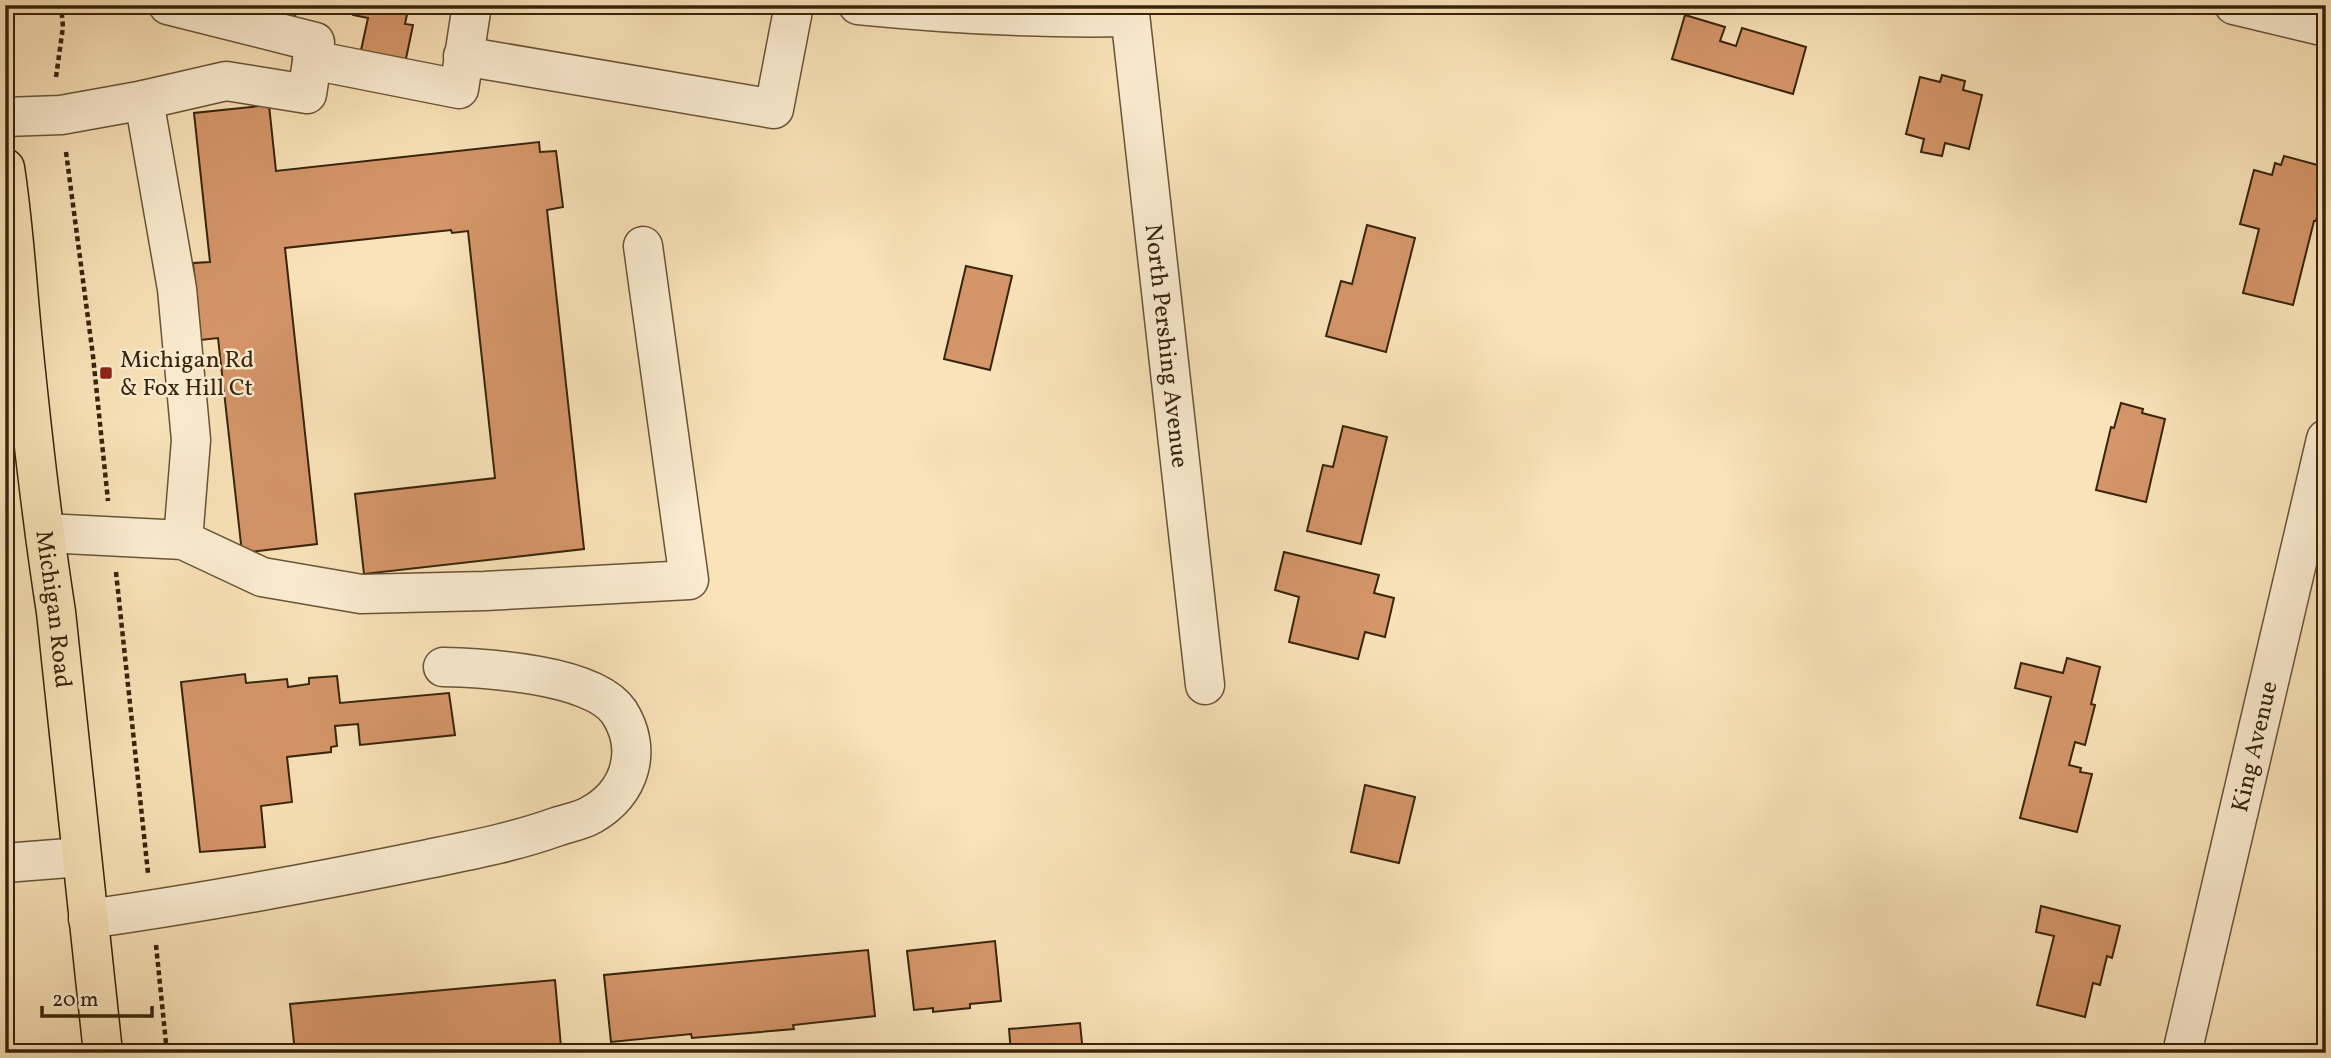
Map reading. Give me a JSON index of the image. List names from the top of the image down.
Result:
{
  "streets": {
    "main road": ["Michigan Road"],
    "street": ["North Pershing Avenue", "King Avenue"]
  },
  "places": {
    "transit": ["Michigan Rd & Fox Hill Ct"]
  },
  "scale_bar": "20 m"
}
